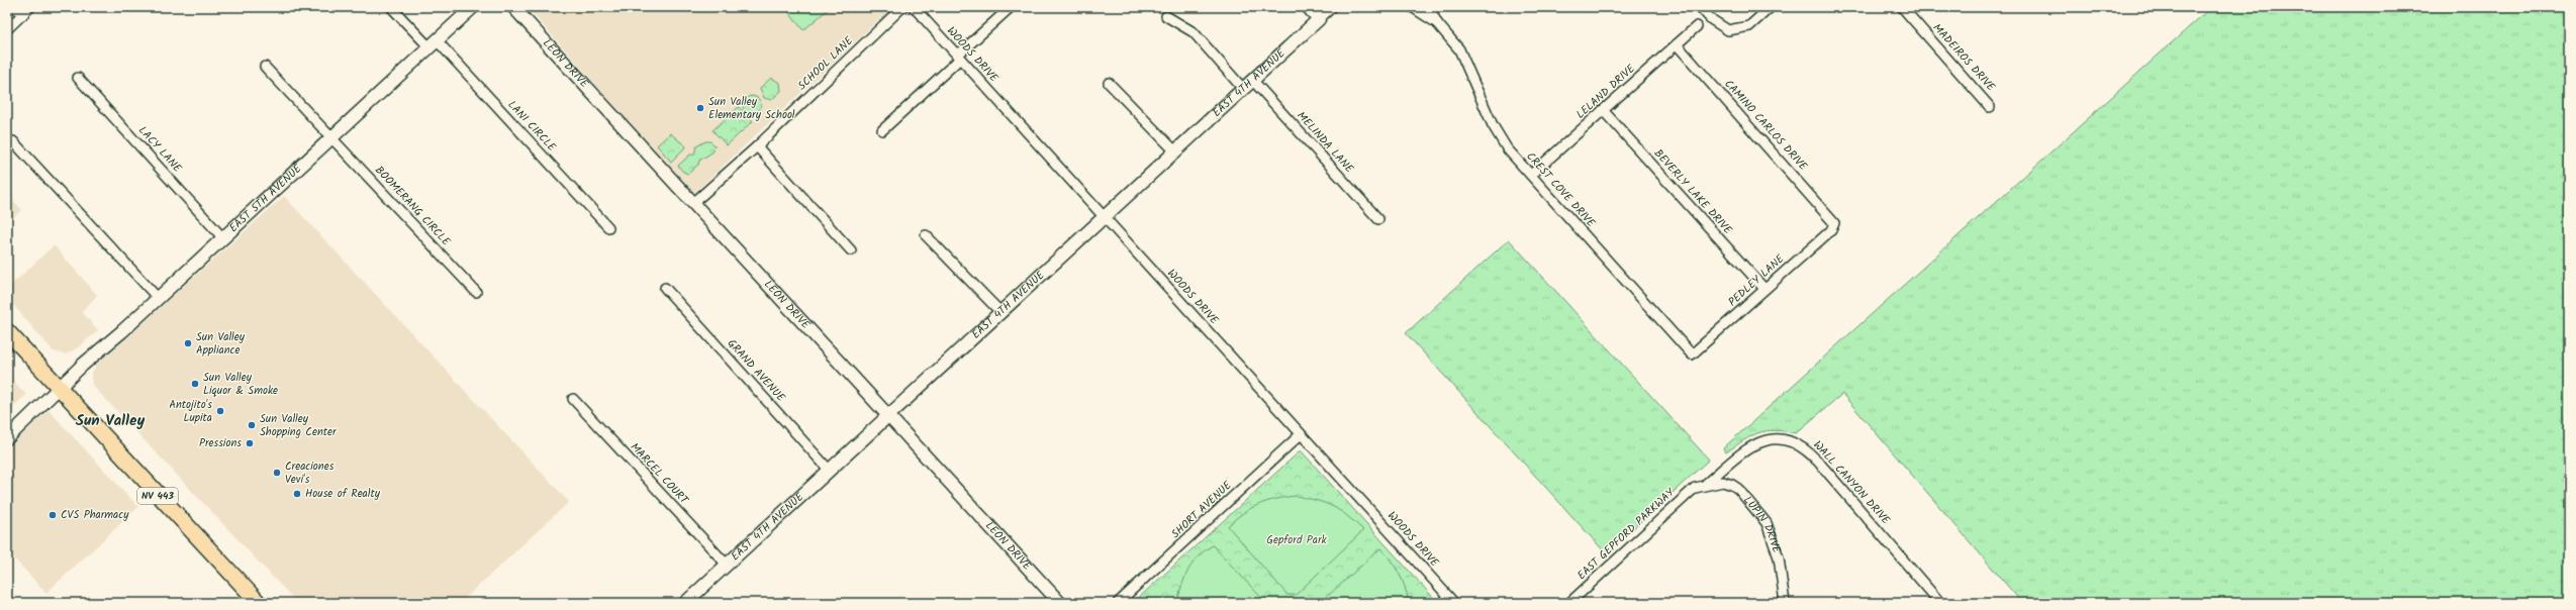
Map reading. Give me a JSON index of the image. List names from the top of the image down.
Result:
{
  "streets": {
    "main road": ["NV 443"],
    "street": [
      "WOODS DRIVE",
      "MADEIROS DRIVE",
      "LEON DRIVE",
      "SCHOOL LANE",
      "EAST 4TH AVENUE",
      "LELAND DRIVE",
      "CAMINO CARLOS DRIVE",
      "LANI CIRCLE",
      "MELINDA LANE",
      "LACY LANE",
      "CREST COVE DRIVE",
      "BEVERLY LAKE DRIVE",
      "EAST 5TH AVENUE",
      "BOOMERANG CIRCLE",
      "PEDLEY LANE",
      "GRAND AVENUE",
      "MARCEL COURT",
      "WALL CANYON DRIVE",
      "SHORT AVENUE",
      "LUPIN DRIVE",
      "EAST GEPFORD PARKWAY"
    ]
  },
  "crossings": [
    ["WOODS DRIVE", "EAST 4TH AVENUE"],
    ["WOODS DRIVE", "SHORT AVENUE"],
    ["LEON DRIVE", "SCHOOL LANE"],
    ["LEON DRIVE", "EAST 4TH AVENUE"],
    ["EAST 4TH AVENUE", "MELINDA LANE"],
    ["EAST 4TH AVENUE", "GRAND AVENUE"],
    ["EAST 4TH AVENUE", "MARCEL COURT"],
    ["LELAND DRIVE", "CAMINO CARLOS DRIVE"],
    ["LELAND DRIVE", "CREST COVE DRIVE"],
    ["LELAND DRIVE", "BEVERLY LAKE DRIVE"],
    ["CAMINO CARLOS DRIVE", "PEDLEY LANE"],
    ["LANI CIRCLE", "EAST 5TH AVENUE"],
    ["LACY LANE", "EAST 5TH AVENUE"],
    ["CREST COVE DRIVE", "PEDLEY LANE"],
    ["BEVERLY LAKE DRIVE", "PEDLEY LANE"],
    ["EAST 5TH AVENUE", "BOOMERANG CIRCLE"],
    ["EAST 5TH AVENUE", "NV 443"],
    ["WALL CANYON DRIVE", "LUPIN DRIVE"],
    ["WALL CANYON DRIVE", "EAST GEPFORD PARKWAY"],
    ["LUPIN DRIVE", "EAST GEPFORD PARKWAY"]
  ],
  "districts": ["Sun Valley"],
  "parks": ["Gepford Park"],
  "places": [
    "Sun Valley Elementary School",
    "Sun Valley Appliance",
    "Sun Valley Liquor & Smoke",
    "Antojito's Lupita",
    "Sun Valley Shopping Center",
    "Pressions",
    "Creaciones Vevi's",
    "House of Realty",
    "CVS Pharmacy"
  ]
}
